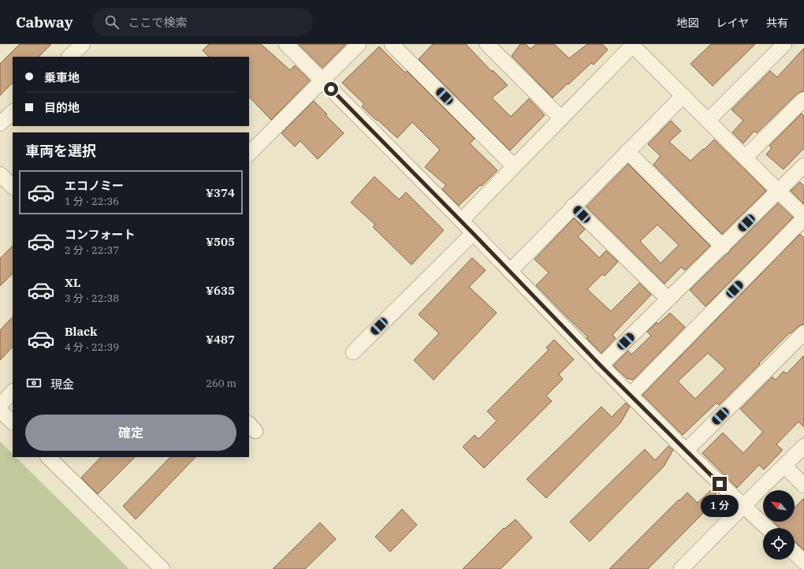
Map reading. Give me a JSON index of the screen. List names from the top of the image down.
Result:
{
  "north": "top left",
  "page": {
    "header": "Cabway",
    "search": "ここで検索",
    "nav": ["地図", "レイヤ", "共有"],
    "banner": ["乗車地", "目的地"],
    "heading": "車両を選択",
    "list": [
      {
        "name": "エコノミー",
        "note": "1 分 · 22:36",
        "value": "¥374"
      },
      {
        "name": "コンフォート",
        "note": "2 分 · 22:37",
        "value": "¥505"
      },
      {
        "name": "XL",
        "note": "3 分 · 22:38",
        "value": "¥635"
      },
      {
        "name": "Black",
        "note": "4 分 · 22:39",
        "value": "¥487"
      }
    ],
    "pay": ["現金", "260 m"],
    "buttons": "確定",
    "bubble": "1 分"
  }
}
